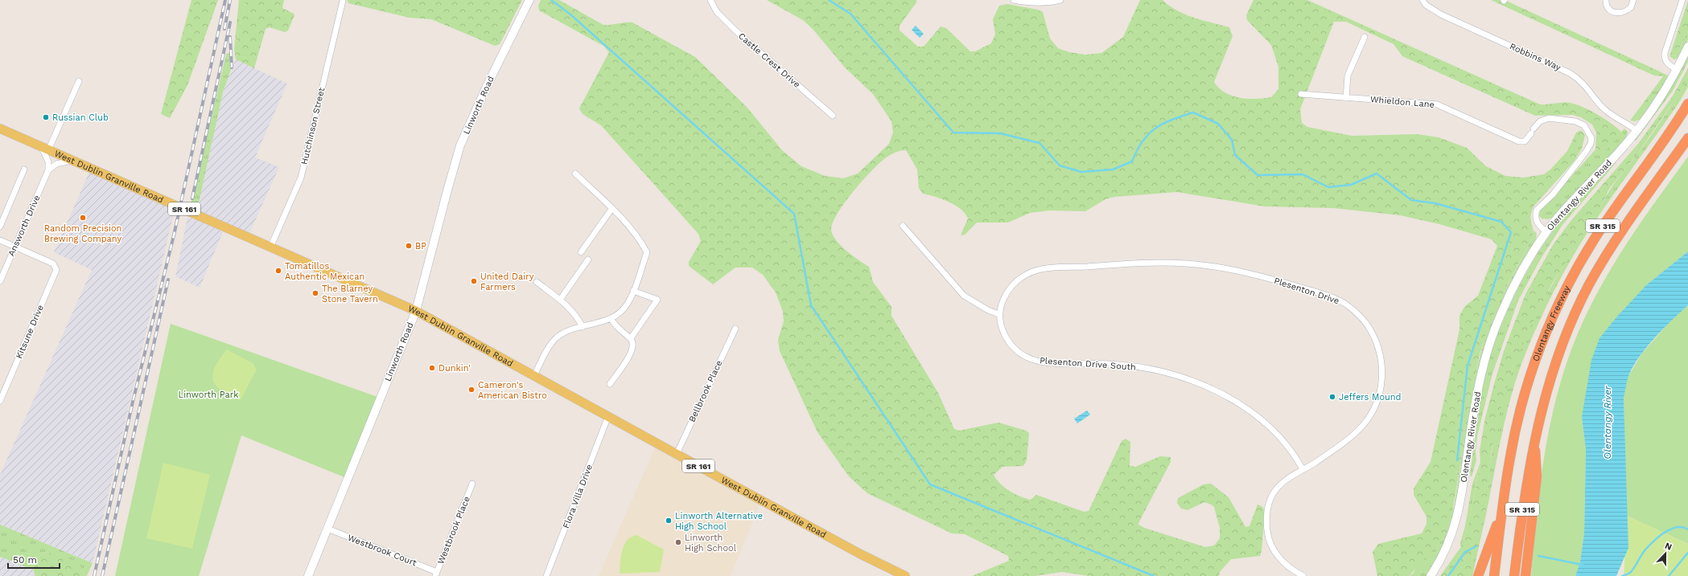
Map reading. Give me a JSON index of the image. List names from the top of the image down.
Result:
{
  "streets": {
    "highway": ["SR 315", "Olentangy Freeway"],
    "main road": [
      "Linworth Road",
      "West Dublin Granville Road",
      "Olentangy River Road",
      "SR 161"
    ],
    "street": [
      "Robbins Way",
      "Castle Crest Drive",
      "Whieldon Lane",
      "Hutchinson Street",
      "Answorth Drive",
      "Plesenton Drive",
      "Kitsune Drive",
      "Plesenton Drive South",
      "Bellbrook Place",
      "Flora Villa Drive",
      "Westbrook Place",
      "Westbrook Court"
    ]
  },
  "crossings": [
    ["Robbins Way", "Olentangy River Road"],
    ["Whieldon Lane", "Olentangy River Road"],
    ["Linworth Road", "West Dublin Granville Road"],
    ["Linworth Road", "Westbrook Court"],
    ["Hutchinson Street", "West Dublin Granville Road"],
    ["West Dublin Granville Road", "Bellbrook Place"],
    ["West Dublin Granville Road", "Flora Villa Drive"],
    ["Answorth Drive", "Kitsune Drive"],
    ["Plesenton Drive", "Plesenton Drive South"],
    ["Westbrook Place", "Westbrook Court"]
  ],
  "water": ["Olentangy River"],
  "parks": ["Linworth Park"],
  "places": [
    "Russian Club",
    "Random Precision Brewing Company",
    "BP",
    "Tomatillos Authentic Mexican",
    "United Dairy Farmers",
    "The Blarney Stone Tavern",
    "Dunkin'",
    "Cameron's American Bistro",
    "Jeffers Mound",
    "Linworth Alternative High School",
    "Linworth High School"
  ],
  "scale_bar": "50 m",
  "north": "top"
}
